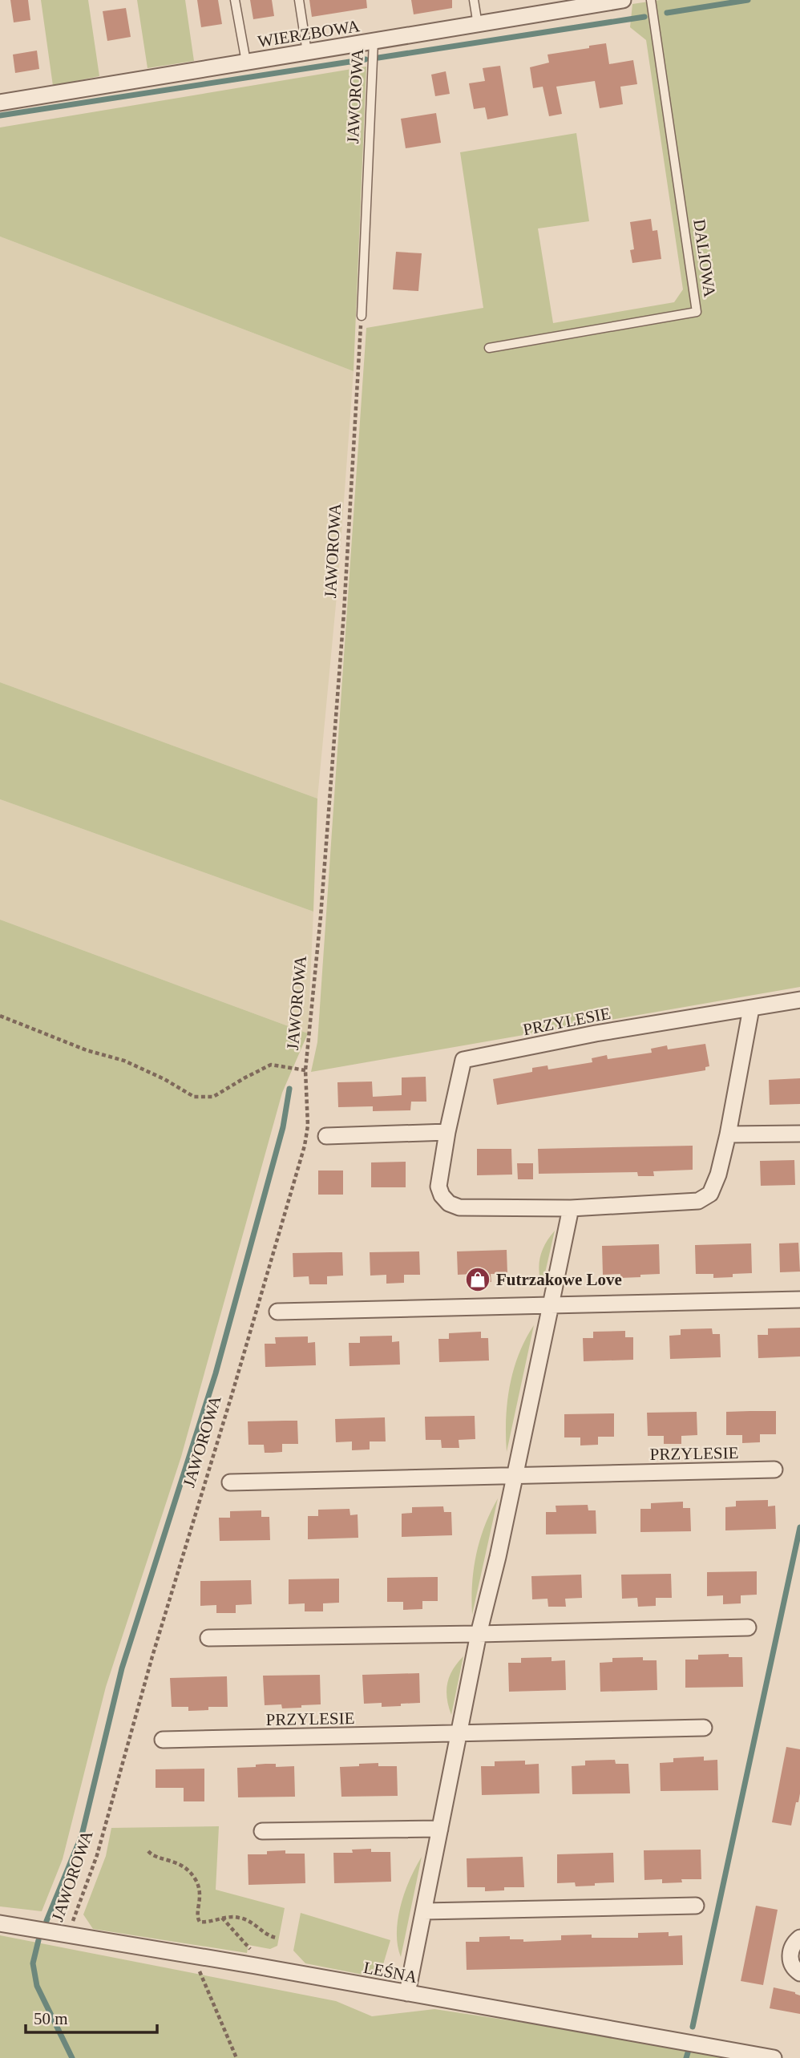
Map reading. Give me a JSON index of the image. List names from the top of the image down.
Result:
{
  "streets": {
    "street": ["WIERZBOWA", "PRZYLESIE", "LEŚNA"],
    "lane": ["JAWOROWA", "DALIOWA"]
  },
  "crossings": [
    ["WIERZBOWA", "JAWOROWA"],
    ["JAWOROWA", "LEŚNA"]
  ],
  "places": {
    "shop": ["Futrzakowe Love"]
  },
  "scale_bar": "50 m"
}
